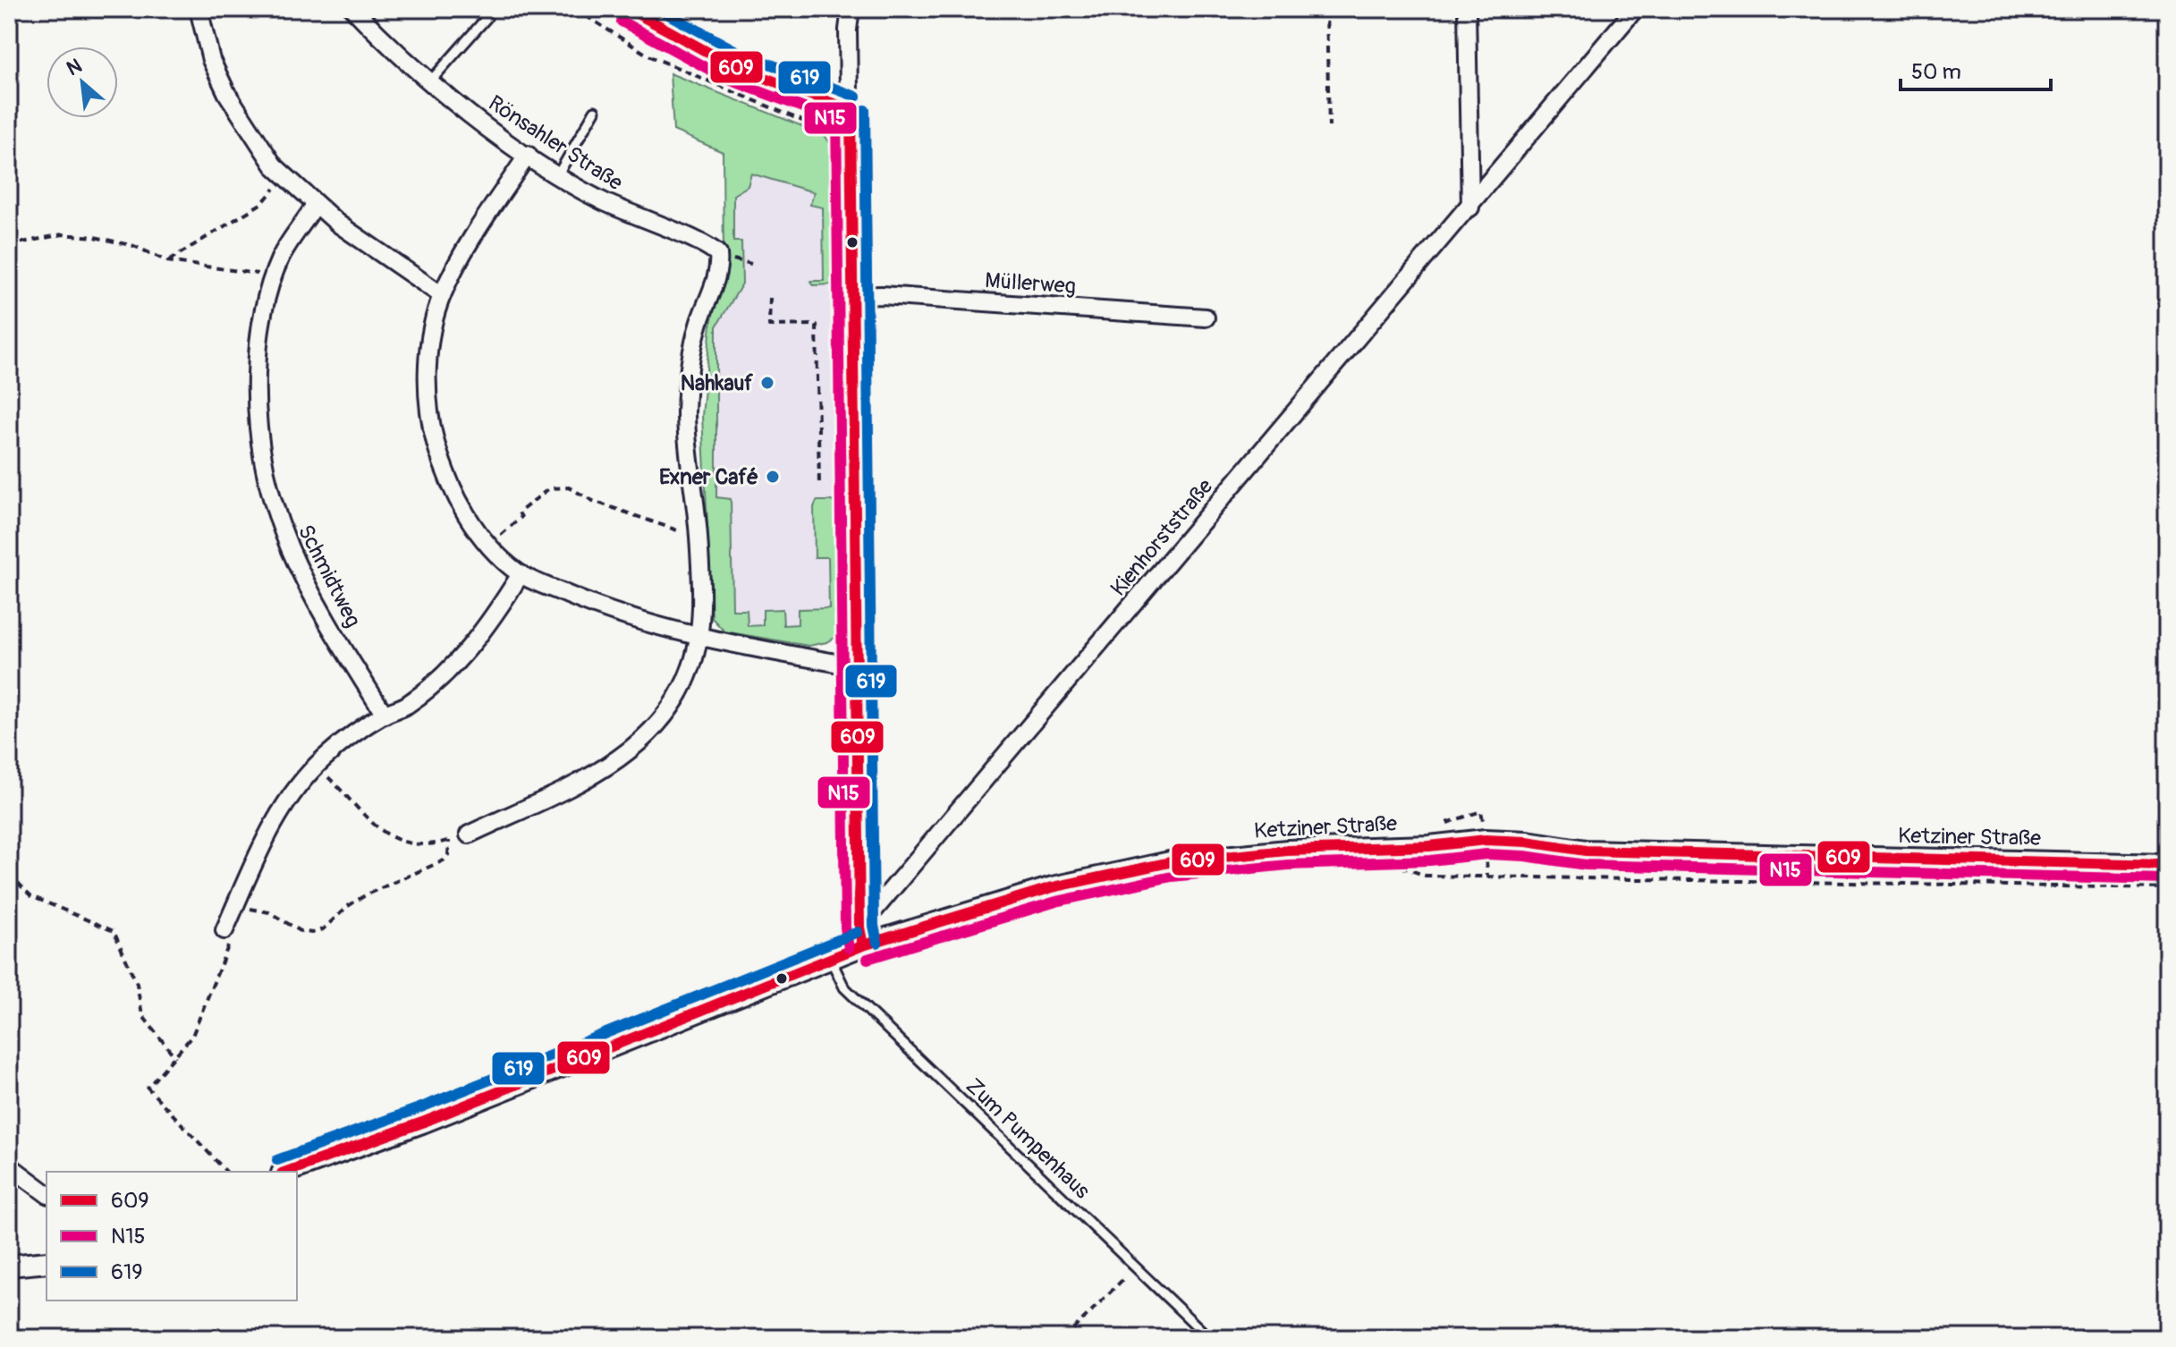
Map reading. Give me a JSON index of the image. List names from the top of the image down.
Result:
{
  "streets": {
    "street": [
      "Rönsahler Straße",
      "Müllerweg",
      "Kienhorststraße",
      "Schmidtweg",
      "Ketziner Straße"
    ],
    "lane": ["Zum Pumpenhaus"]
  },
  "crossings": [
    ["Kienhorststraße", "Ketziner Straße"],
    ["Ketziner Straße", "Zum Pumpenhaus"]
  ],
  "places": ["Nahkauf", "Exner Café"],
  "lines": ["transit line 609", "transit line 619", "transit line N15"],
  "legend": ["609", "N15", "619"],
  "scale_bar": "50 m",
  "north": "top left"
}
